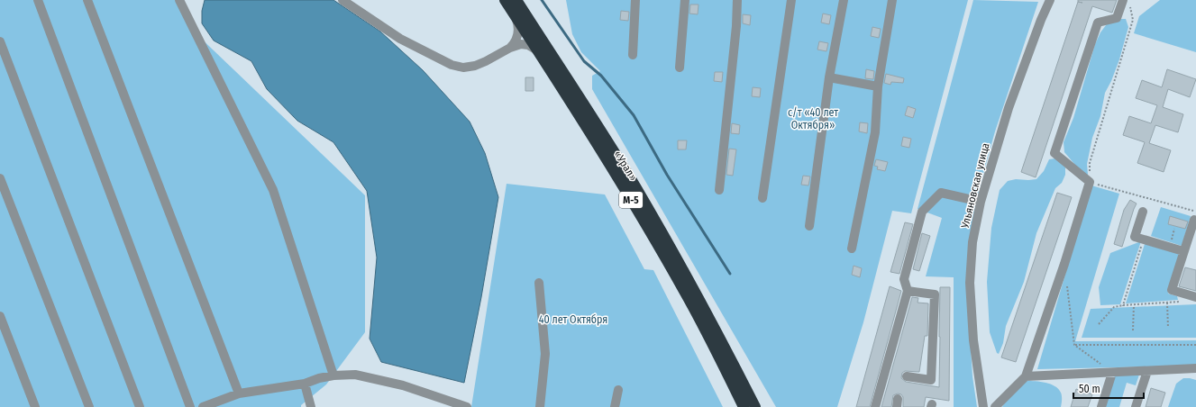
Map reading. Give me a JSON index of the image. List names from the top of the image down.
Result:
{
  "streets": {
    "highway": ["«Урал»", "М-5"],
    "street": ["Ульяновская улица"]
  },
  "parks": ["с/т «40 лет Октября»", "40 лет Октября"],
  "scale_bar": "50 m"
}
